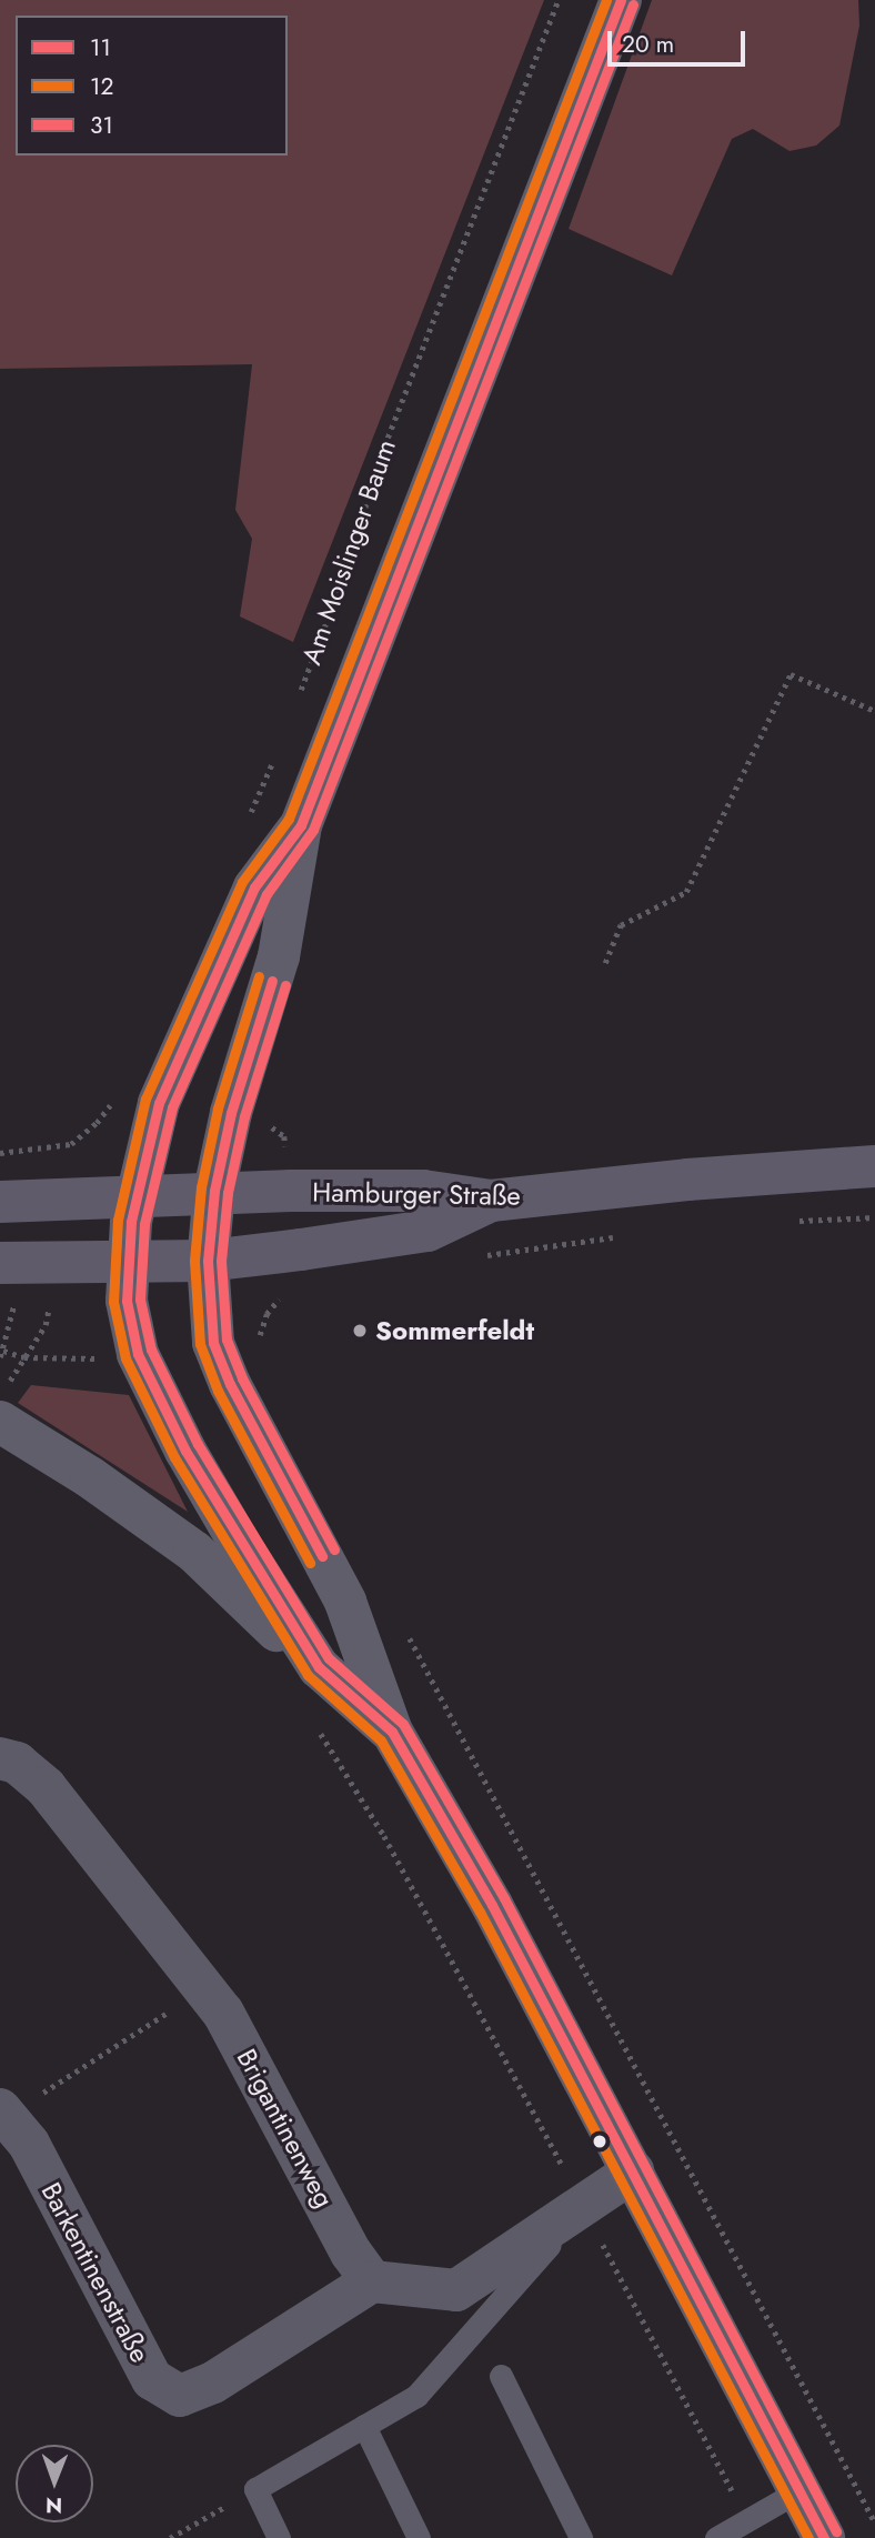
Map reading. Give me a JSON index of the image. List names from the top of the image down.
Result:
{
  "streets": {
    "main road": ["Am Moislinger Baum", "Hamburger Straße"],
    "street": ["Brigantinenweg", "Barkentinenstraße"]
  },
  "crossings": [
    ["Am Moislinger Baum", "Hamburger Straße"],
    ["Brigantinenweg", "Barkentinenstraße"]
  ],
  "places": ["Sommerfeldt"],
  "lines": ["transit line 11", "transit line 12", "transit line 31"],
  "legend": ["11", "12", "31"],
  "scale_bar": "20 m",
  "north": "bottom"
}
